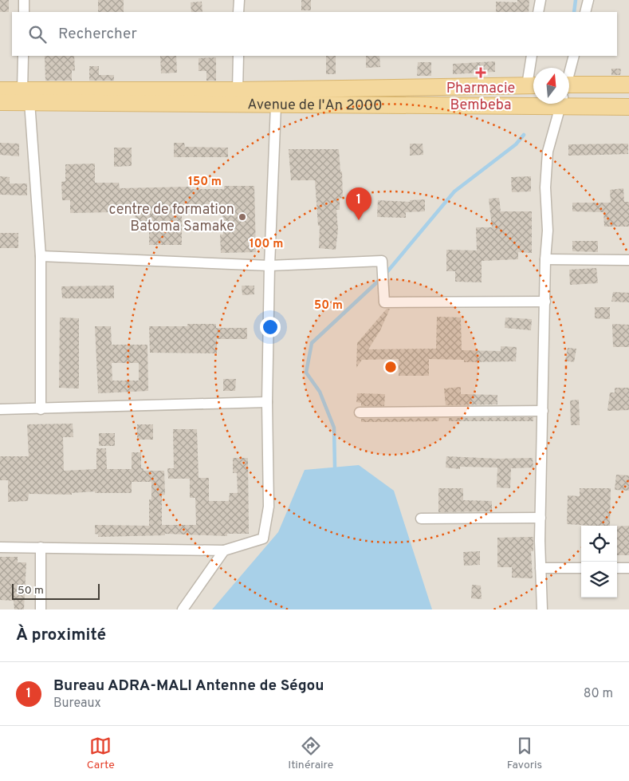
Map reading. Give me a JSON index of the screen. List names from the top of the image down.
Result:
{
  "streets": {
    "main road": ["Avenue de l'An 2000"]
  },
  "places": {
    "health": ["Pharmacie Bembeba"],
    "other": ["centre de formation Batoma Samake"]
  },
  "scale_bar": "50 m",
  "north": "top",
  "page": {
    "search": "Rechercher",
    "pins": "1",
    "scale": "50 m",
    "heading": "À proximité",
    "list": [
      {
        "mark": "1",
        "name": "Bureau ADRA-MALI Antenne de Ségou",
        "note": "Bureaux",
        "value": "80 m"
      }
    ],
    "nav": ["Carte", "Itinéraire", "Favoris"]
  },
  "rings": ["150 m", "100 m", "50 m"]
}
